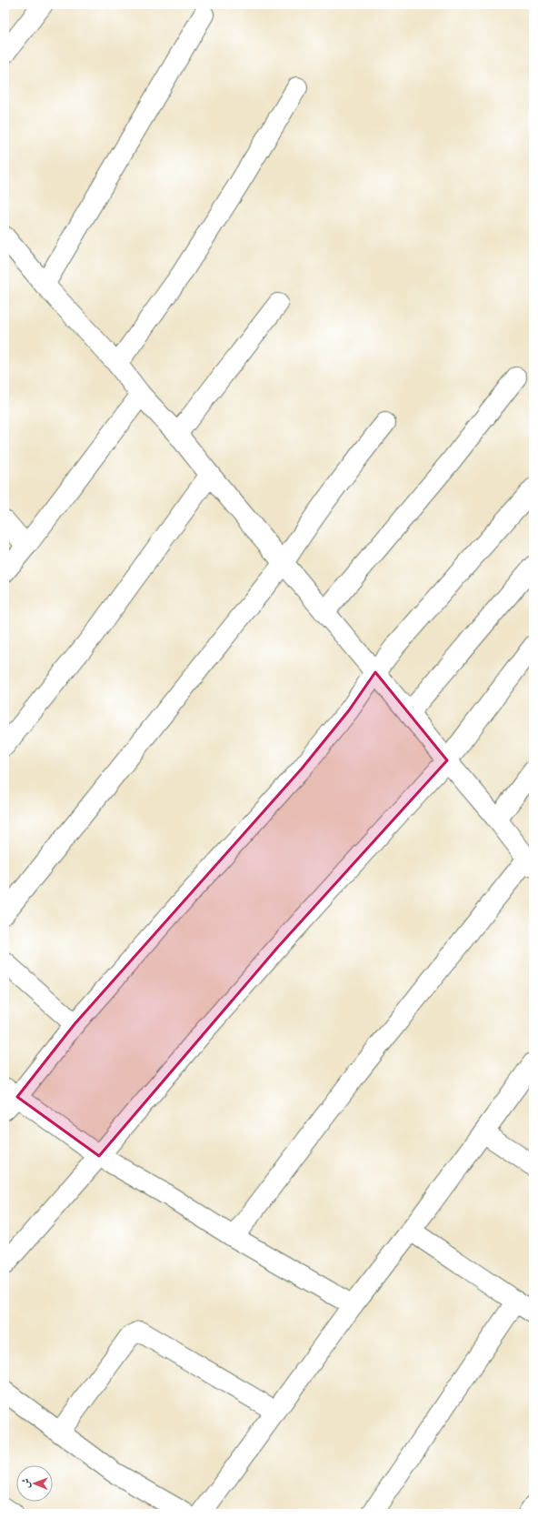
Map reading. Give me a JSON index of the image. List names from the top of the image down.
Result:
{
  "north": "left"
}
